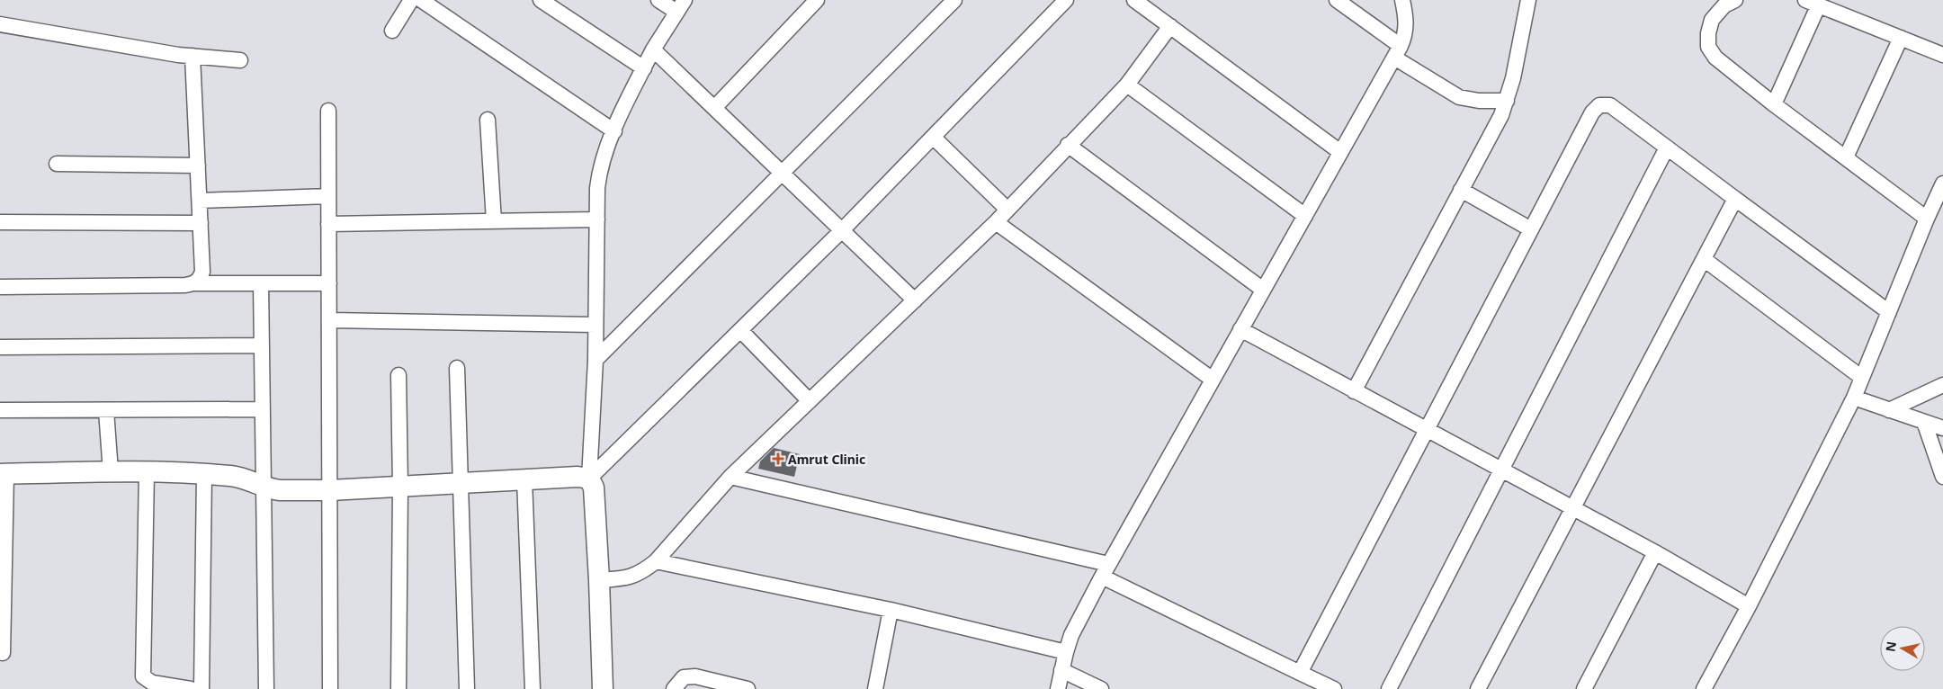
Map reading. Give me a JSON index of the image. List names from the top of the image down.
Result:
{
  "places": {
    "health": ["Amrut Clinic"]
  },
  "north": "left"
}
